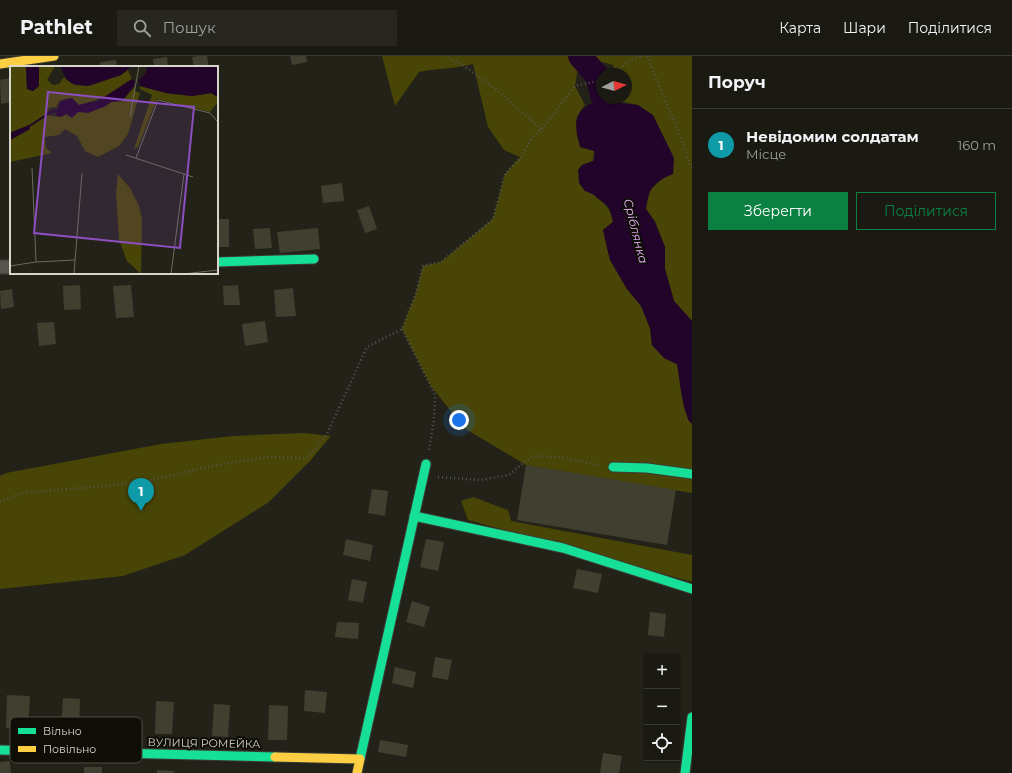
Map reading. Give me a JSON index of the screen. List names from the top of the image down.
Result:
{
  "streets": {
    "street": ["ВУЛИЦЯ РОМЕЙКА"]
  },
  "water": ["Сріблянка"],
  "legend": ["Вільно", "Повільно"],
  "north": "right",
  "page": {
    "header": "Pathlet",
    "search": "Пошук",
    "nav": ["Карта", "Шари", "Поділитися"],
    "heading": "Поруч",
    "list": [
      {
        "mark": "1",
        "name": "Невідомим солдатам",
        "note": "Місце",
        "value": "160 m"
      }
    ],
    "buttons": ["Зберегти", "Поділитися"],
    "pins": "1",
    "map_buttons": ["+", "−"]
  }
}
